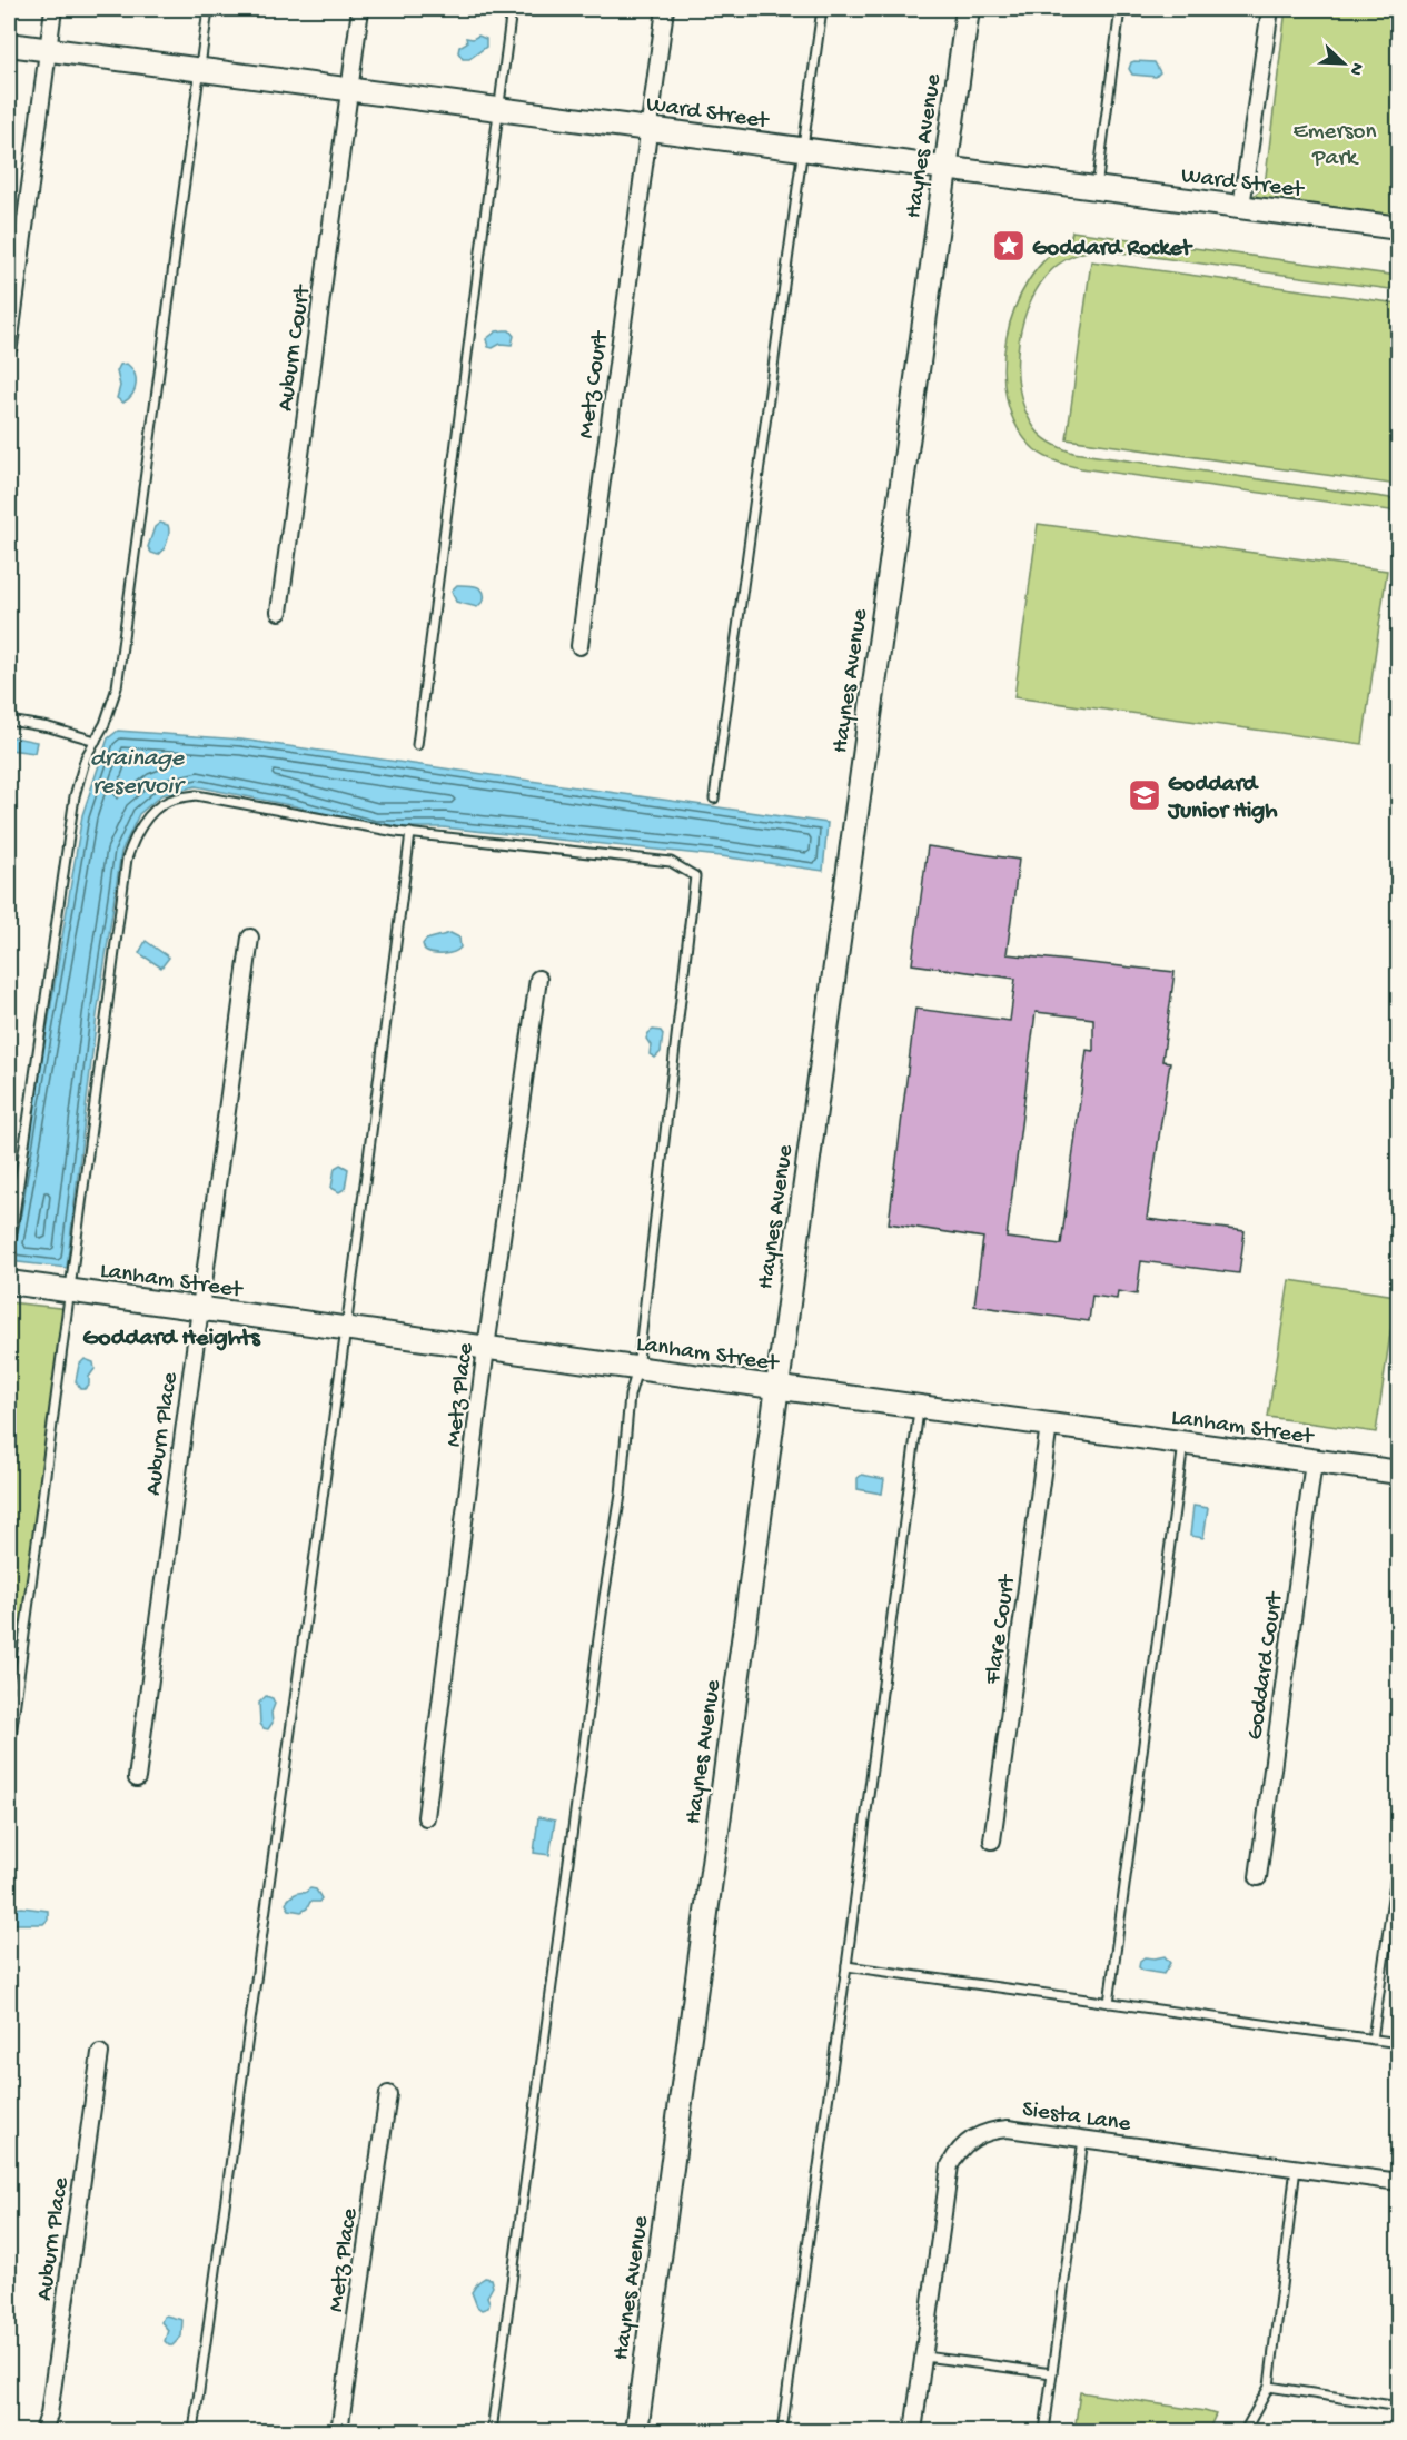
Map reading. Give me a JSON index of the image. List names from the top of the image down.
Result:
{
  "streets": {
    "street": [
      "Ward Street",
      "Haynes Avenue",
      "Auburn Court",
      "Metz Court",
      "Lanham Street",
      "Metz Place",
      "Auburn Place",
      "Flare Court",
      "Goddard Court",
      "Siesta Lane"
    ]
  },
  "crossings": [
    ["Ward Street", "Haynes Avenue"],
    ["Ward Street", "Auburn Court"],
    ["Ward Street", "Metz Court"],
    ["Haynes Avenue", "Lanham Street"],
    ["Lanham Street", "Metz Place"],
    ["Lanham Street", "Auburn Place"],
    ["Lanham Street", "Flare Court"],
    ["Lanham Street", "Goddard Court"]
  ],
  "districts": ["Goddard Heights"],
  "water": ["drainage reservoir"],
  "parks": ["Emerson Park"],
  "places": {
    "place": ["Goddard Rocket"],
    "school or university": ["Goddard Junior High"]
  },
  "north": "bottom right"
}
